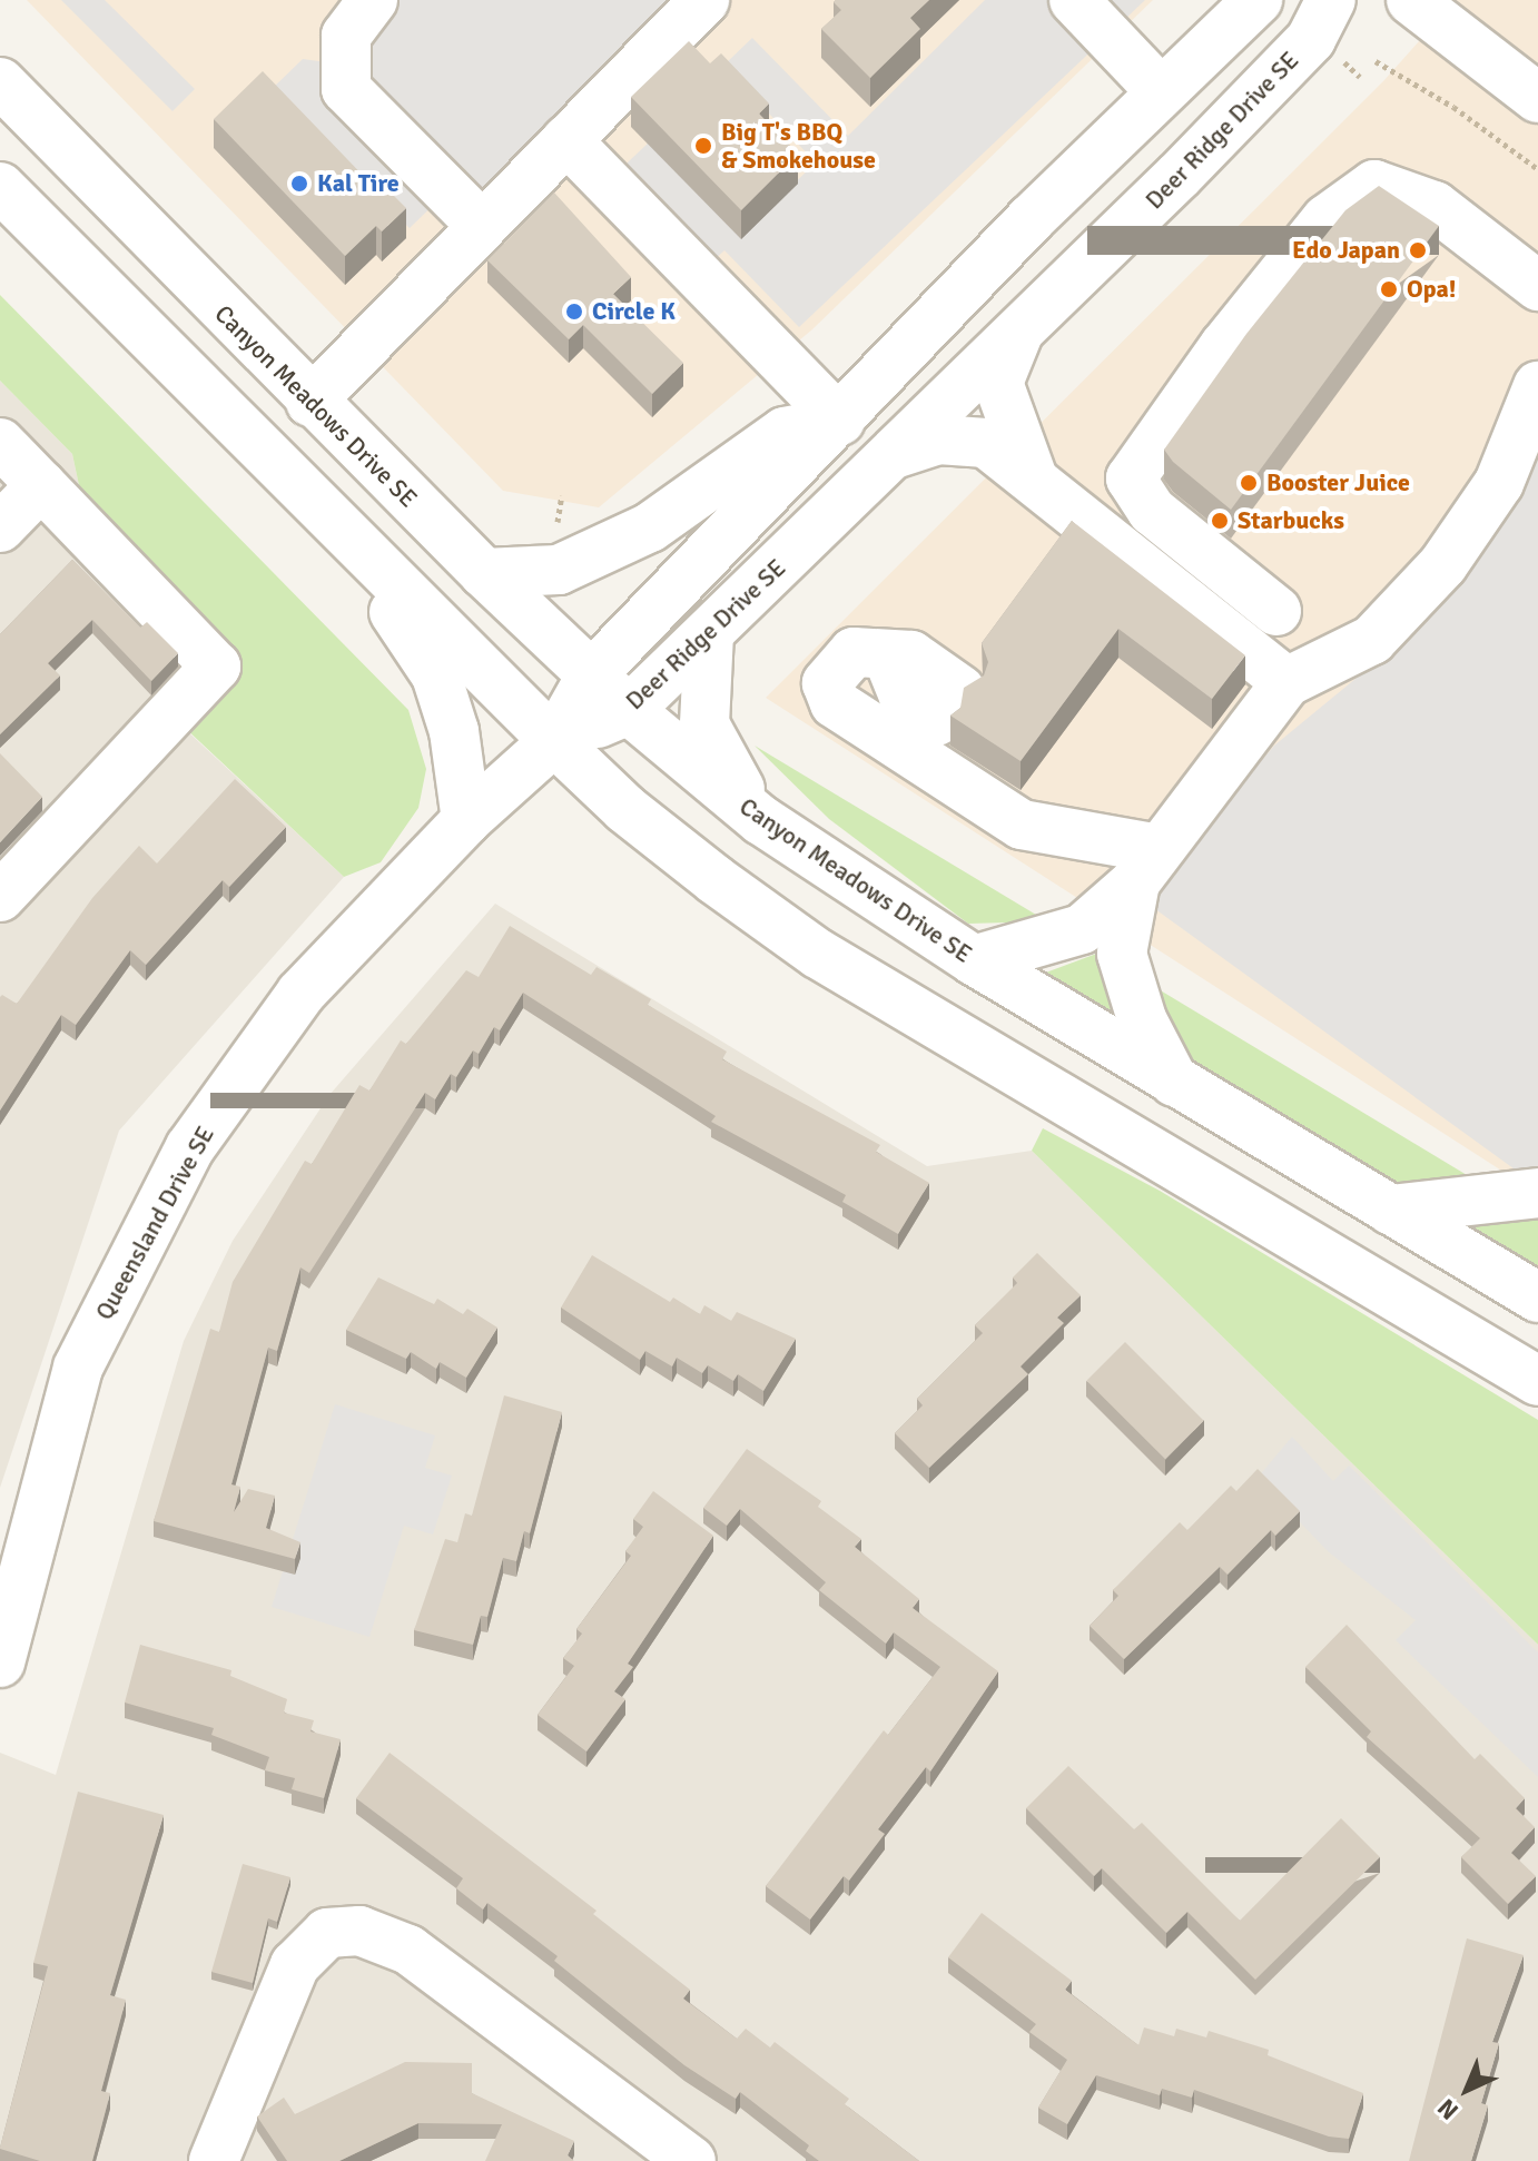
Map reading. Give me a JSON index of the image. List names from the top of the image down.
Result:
{
  "streets": {
    "street": ["Deer Ridge Drive SE", "Canyon Meadows Drive SE", "Queensland Drive SE"]
  },
  "crossings": [
    ["Deer Ridge Drive SE", "Canyon Meadows Drive SE"],
    ["Deer Ridge Drive SE", "Queensland Drive SE"]
  ],
  "places": [
    "Big T's BBQ & Smokehouse",
    "Kal Tire",
    "Edo Japan",
    "Opa!",
    "Circle K",
    "Booster Juice",
    "Starbucks"
  ],
  "north": "bottom left"
}
